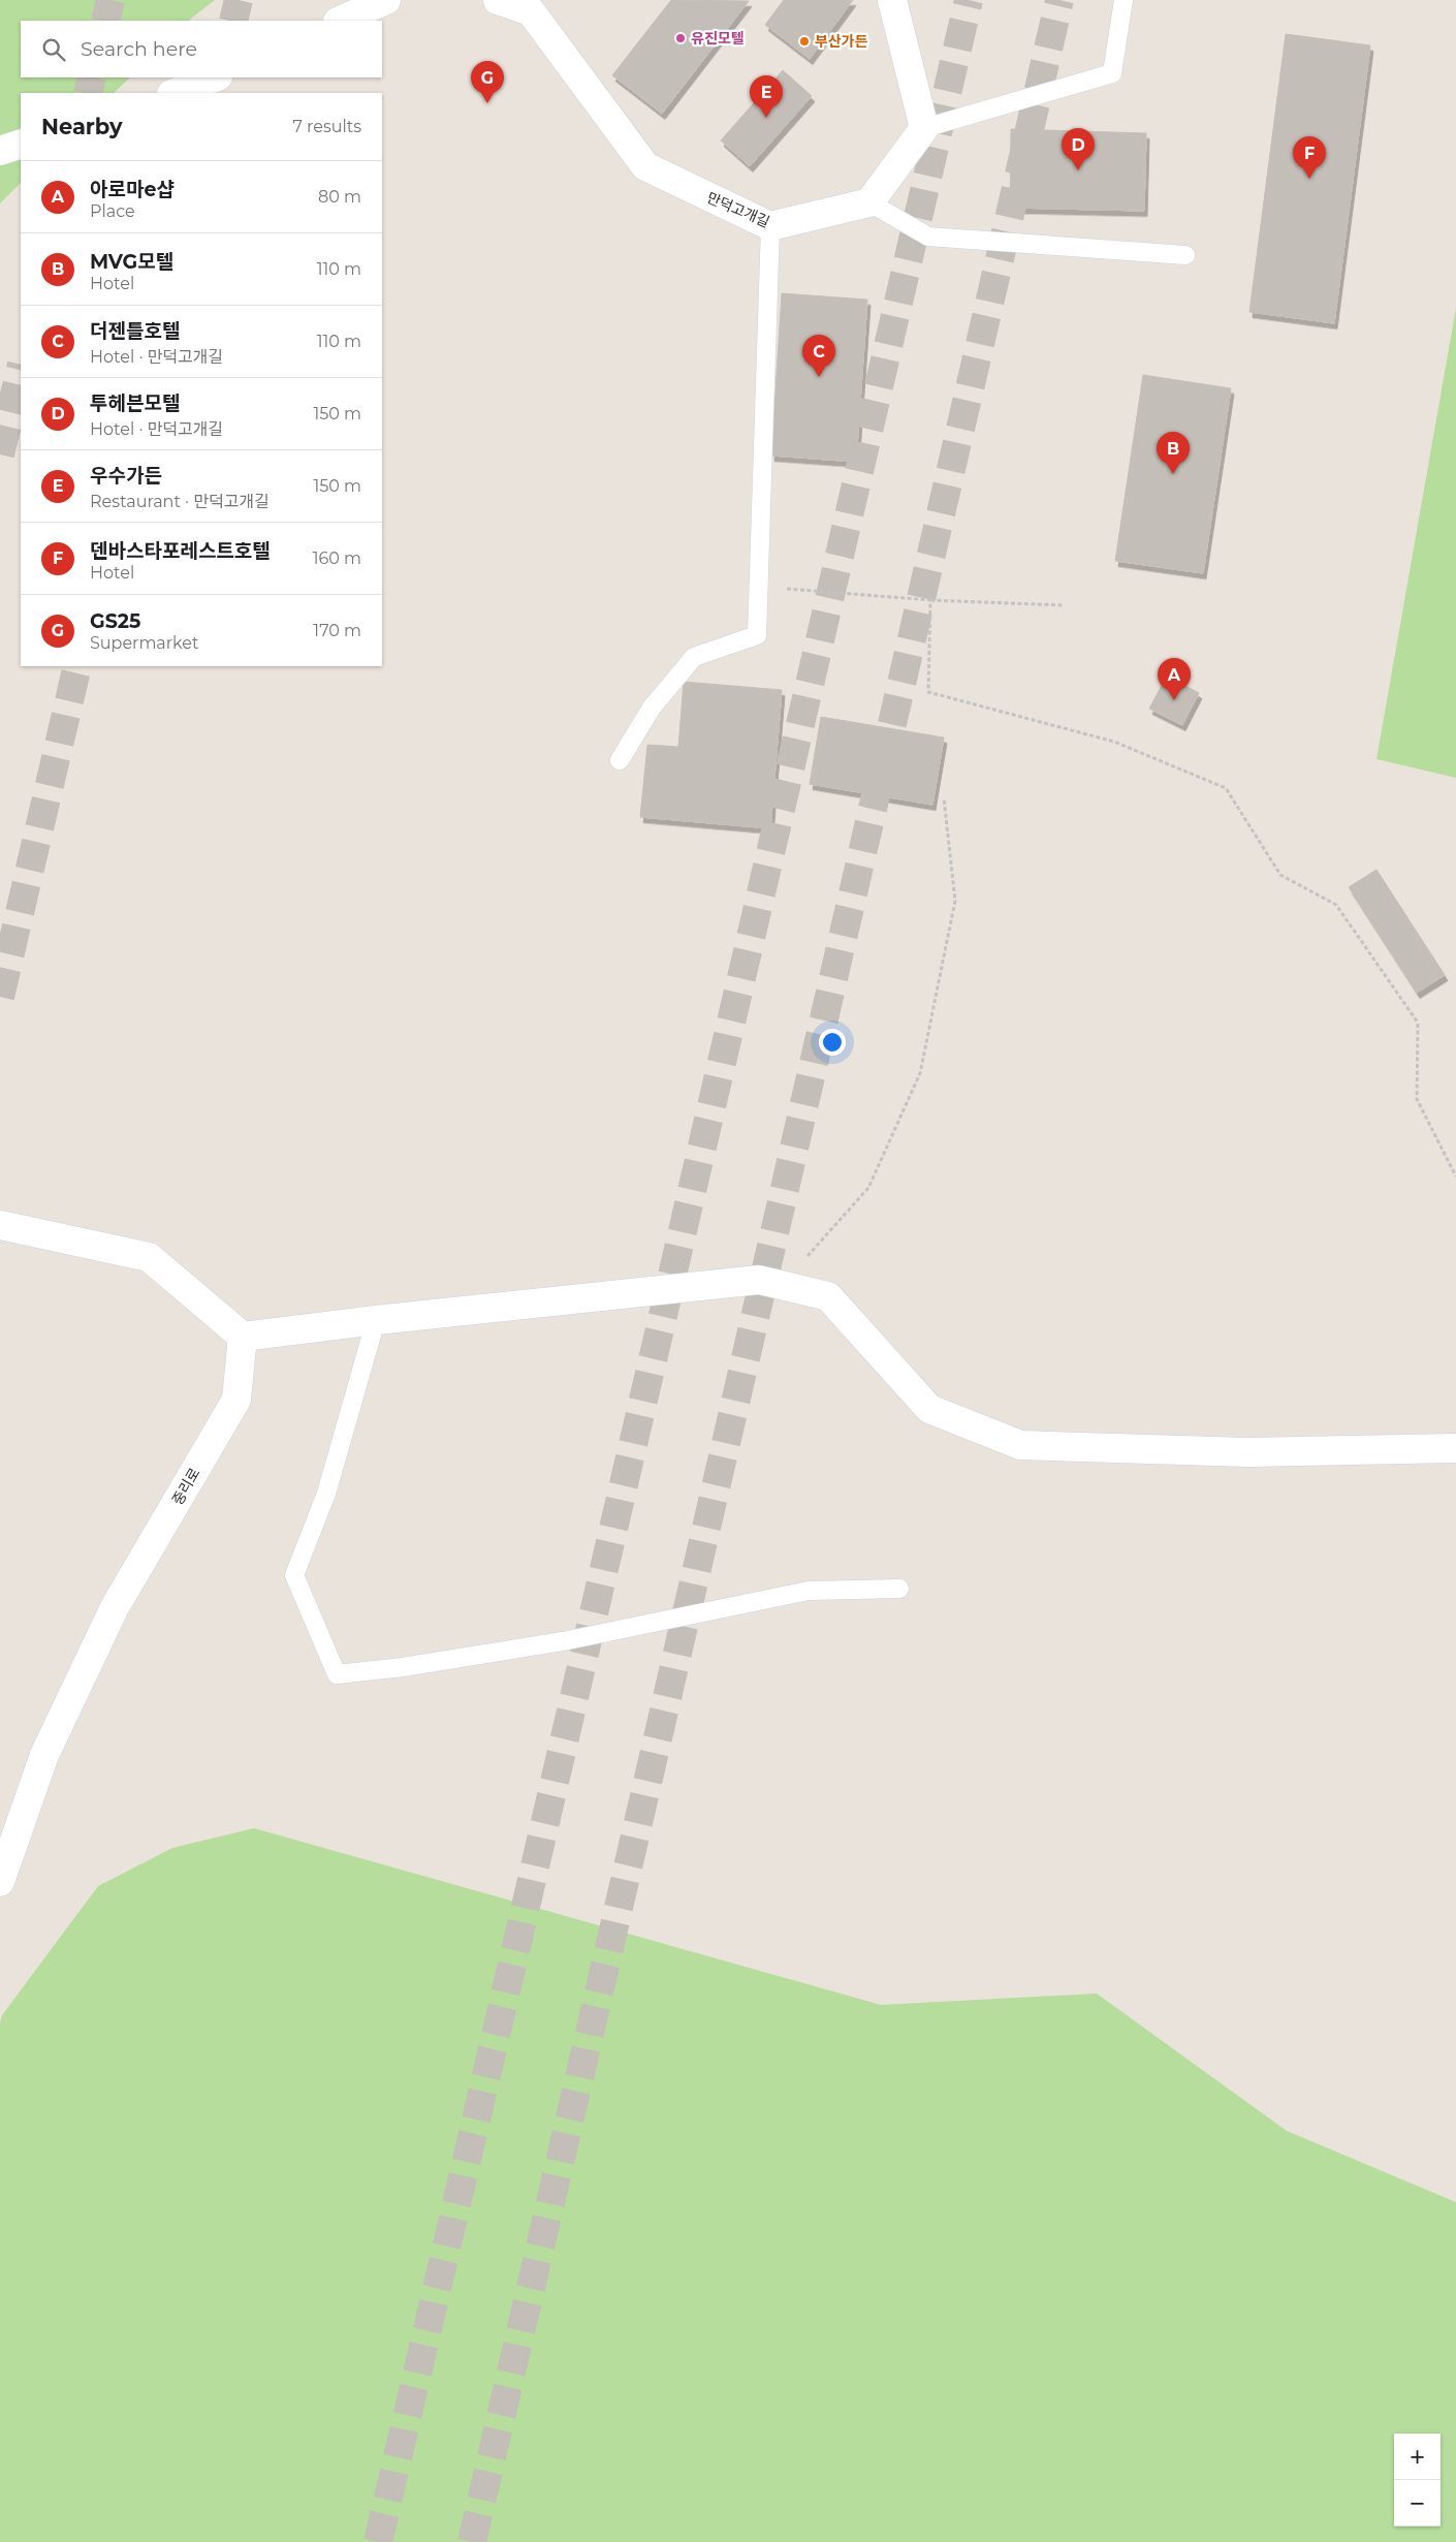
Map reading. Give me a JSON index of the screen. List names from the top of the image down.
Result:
{
  "streets": {
    "street": ["만덕고개길", "중리로"]
  },
  "places": ["유진모텔", "부산가든"],
  "page": {
    "search": "Search here",
    "pins": [
      "G",
      "E",
      "D",
      "F",
      "C",
      "B",
      "A"
    ],
    "heading": ["Nearby", "7 results"],
    "list": [
      {
        "mark": "A",
        "name": "아로마e샵",
        "note": "Place",
        "value": "80 m"
      },
      {
        "mark": "B",
        "name": "MVG모텔",
        "note": "Hotel",
        "value": "110 m"
      },
      {
        "mark": "C",
        "name": "더젠틀호텔",
        "note": "Hotel · 만덕고개길",
        "value": "110 m"
      },
      {
        "mark": "D",
        "name": "투헤븐모텔",
        "note": "Hotel · 만덕고개길",
        "value": "150 m"
      },
      {
        "mark": "E",
        "name": "우수가든",
        "note": "Restaurant · 만덕고개길",
        "value": "150 m"
      },
      {
        "mark": "F",
        "name": "덴바스타포레스트호텔",
        "note": "Hotel",
        "value": "160 m"
      },
      {
        "mark": "G",
        "name": "GS25",
        "note": "Supermarket",
        "value": "170 m"
      }
    ],
    "map_buttons": ["+", "−"]
  }
}
